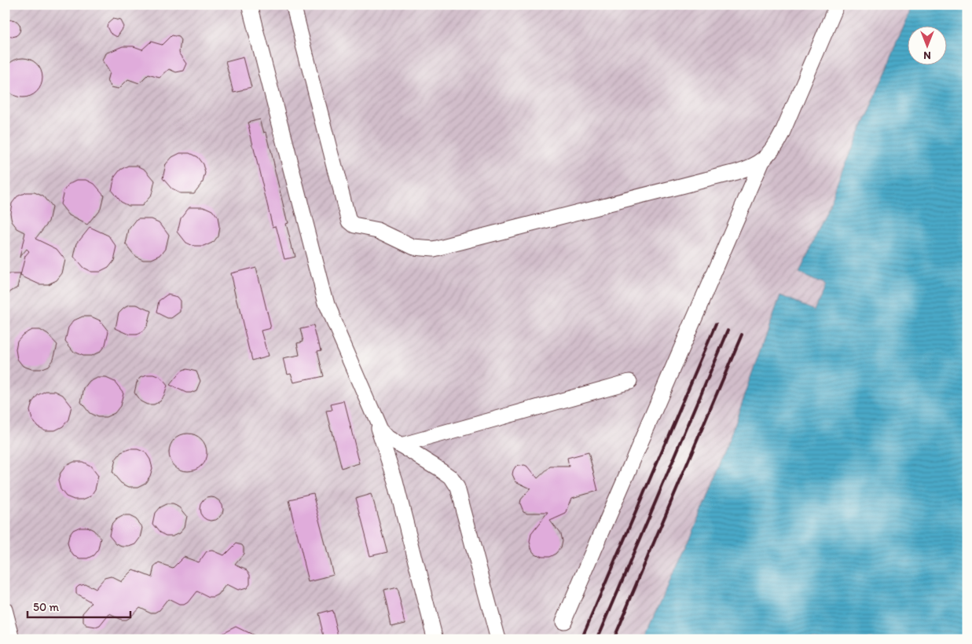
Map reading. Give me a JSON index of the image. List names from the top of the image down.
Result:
{
  "scale_bar": "50 m",
  "north": "bottom"
}
